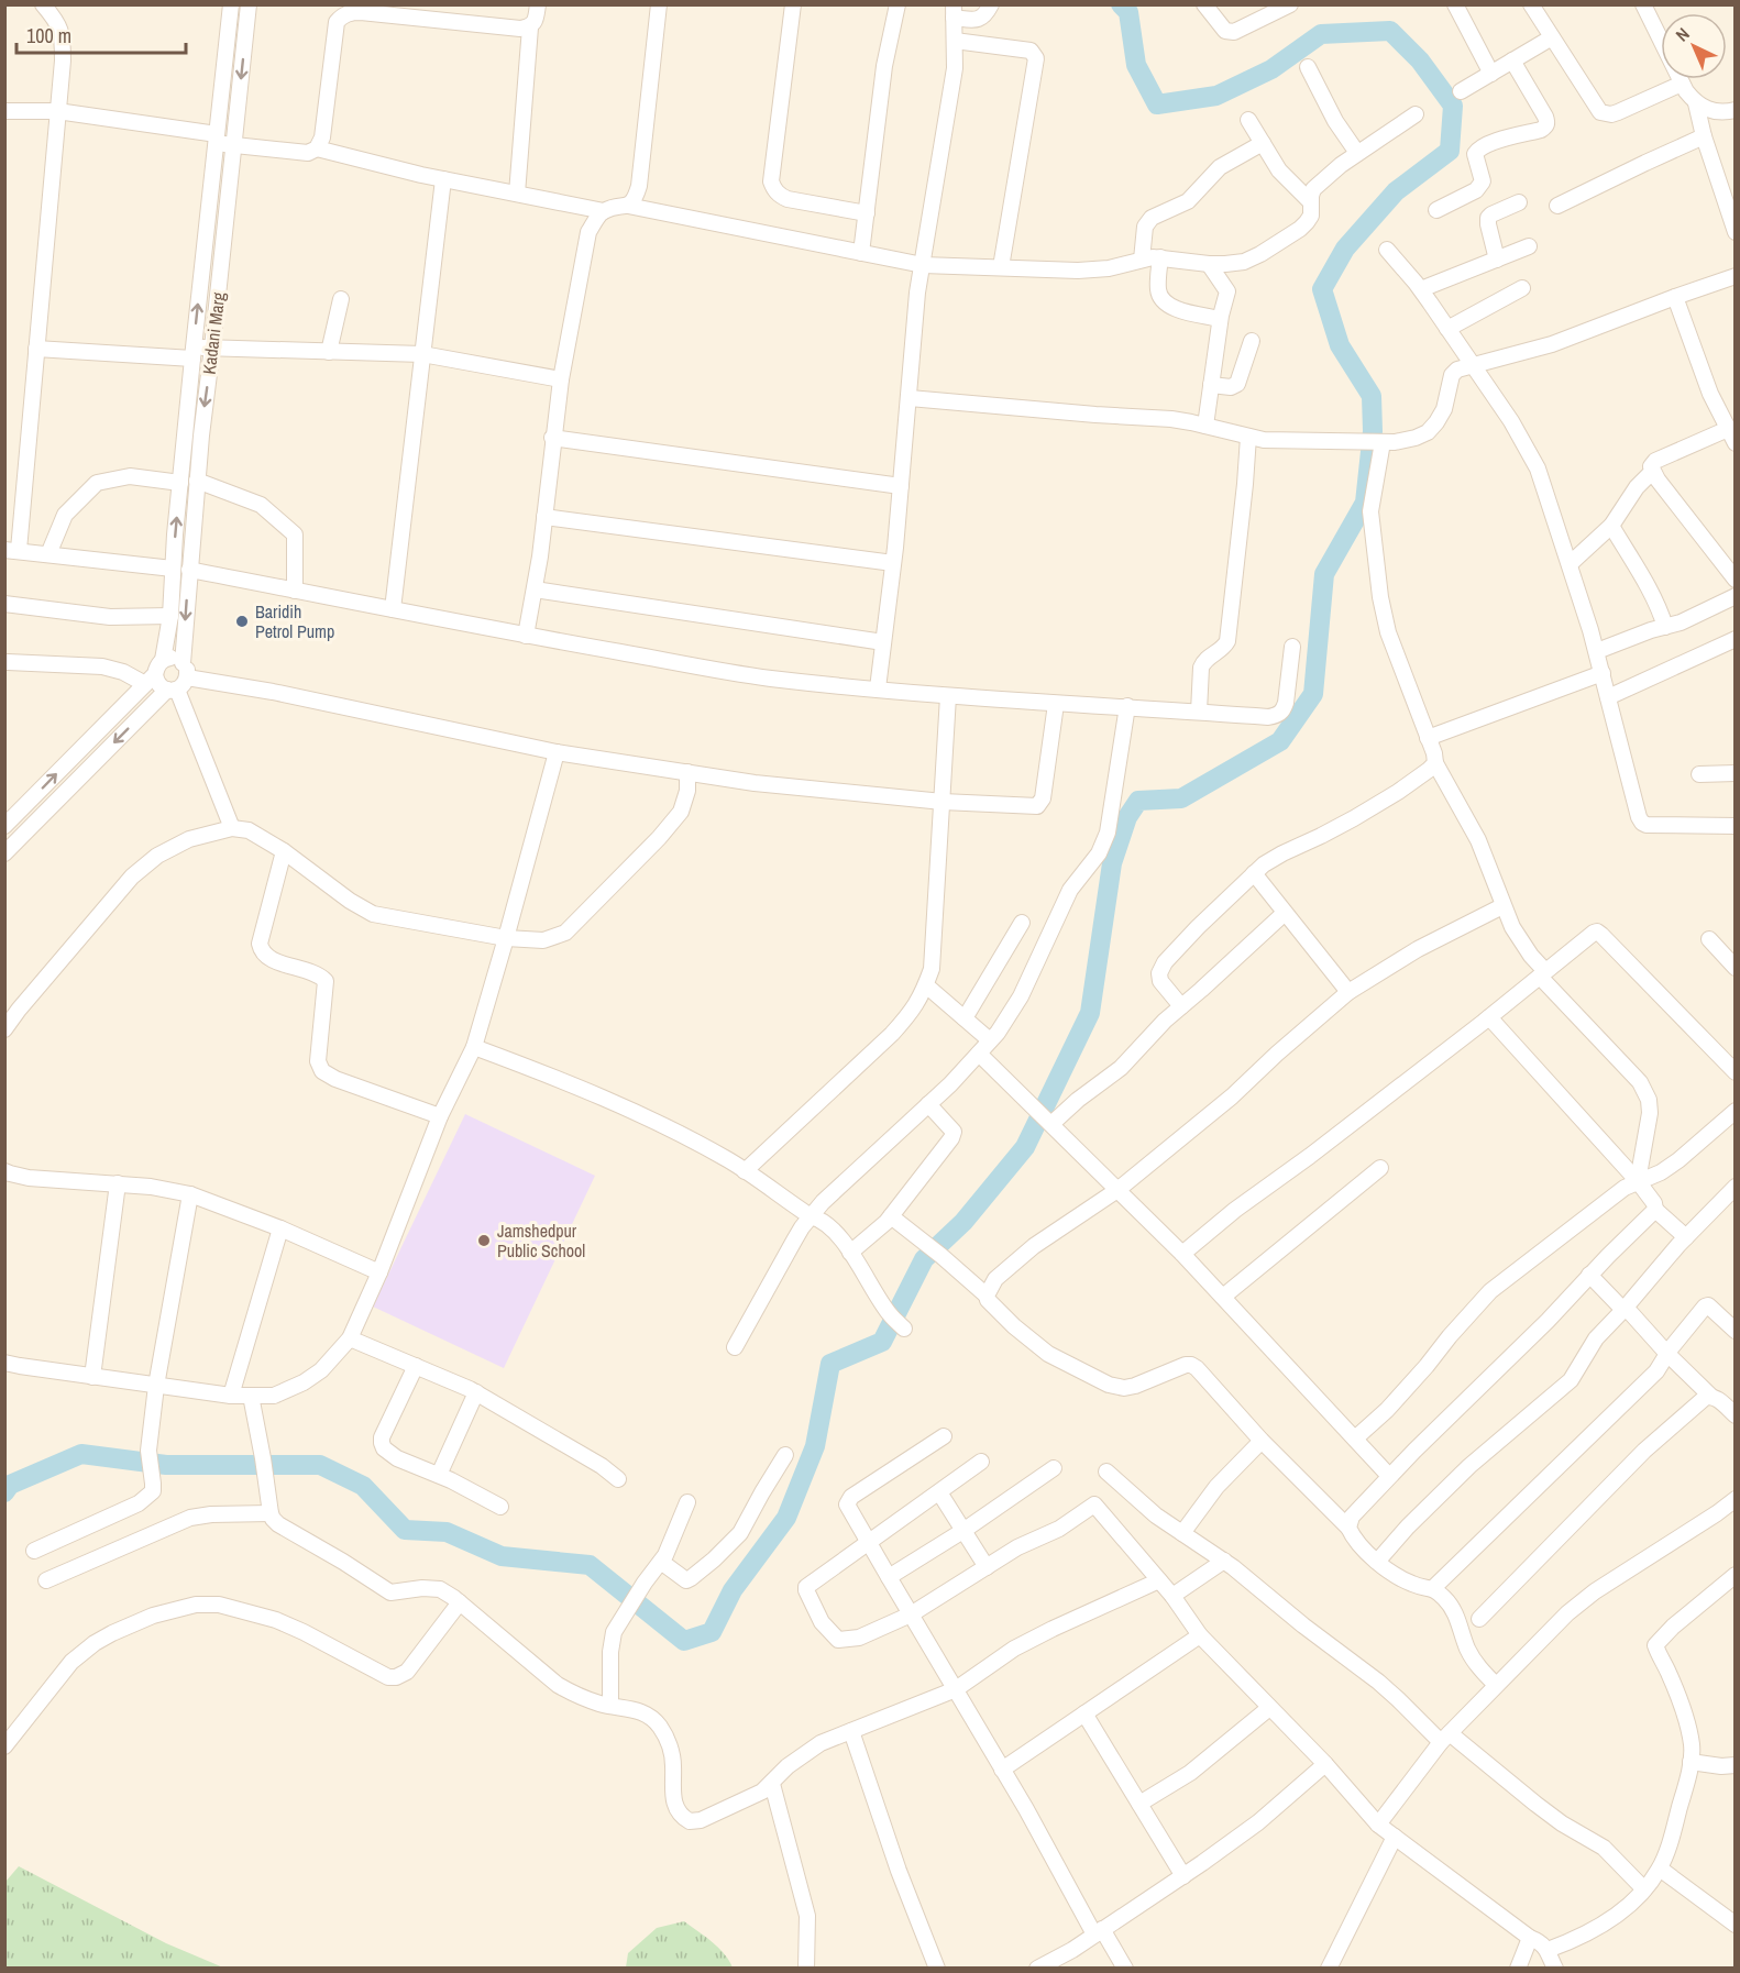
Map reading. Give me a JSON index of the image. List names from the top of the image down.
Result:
{
  "streets": {
    "street": ["Kadani Marg"]
  },
  "places": ["Baridih Petrol Pump", "Jamshedpur Public School"],
  "scale_bar": "100 m",
  "north": "top left"
}
